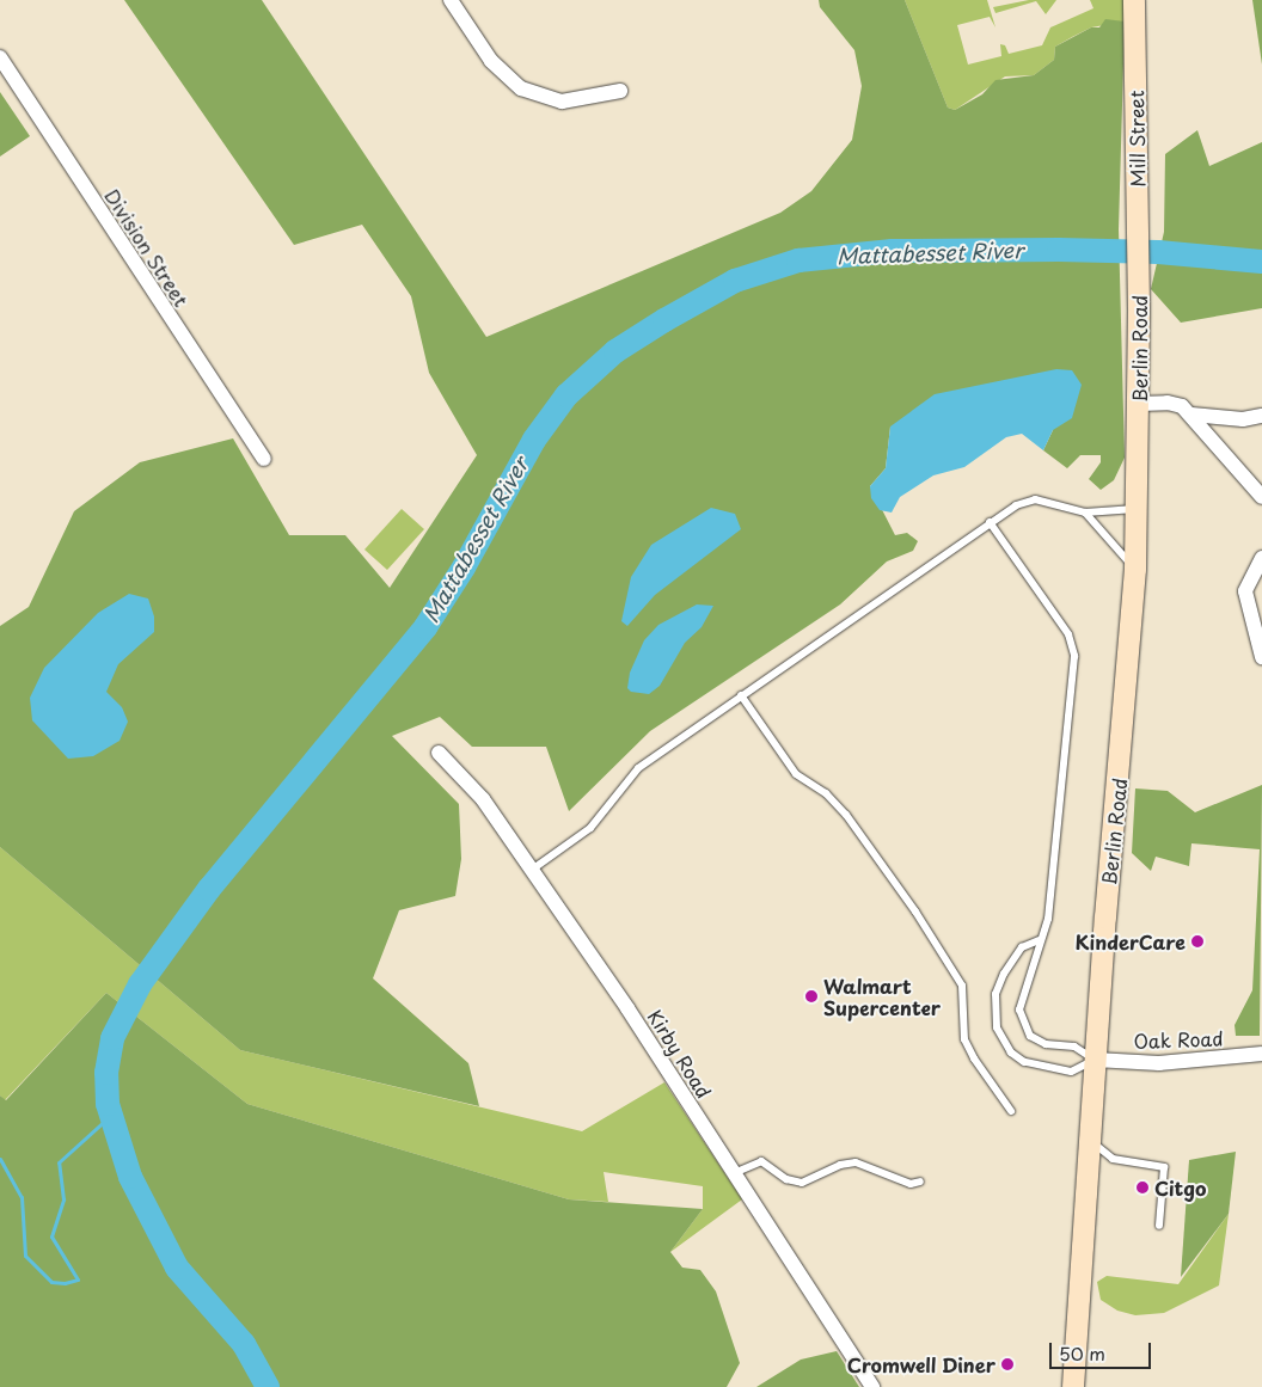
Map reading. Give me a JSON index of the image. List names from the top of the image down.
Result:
{
  "streets": {
    "main road": ["Mill Street", "Berlin Road"],
    "street": ["Division Street", "Oak Road", "Kirby Road"]
  },
  "crossings": [
    ["Mill Street", "Berlin Road"],
    ["Berlin Road", "Oak Road"]
  ],
  "water": ["Mattabesset River"],
  "places": [
    "KinderCare",
    "Walmart Supercenter",
    "Citgo",
    "Cromwell Diner"
  ],
  "scale_bar": "50 m"
}
